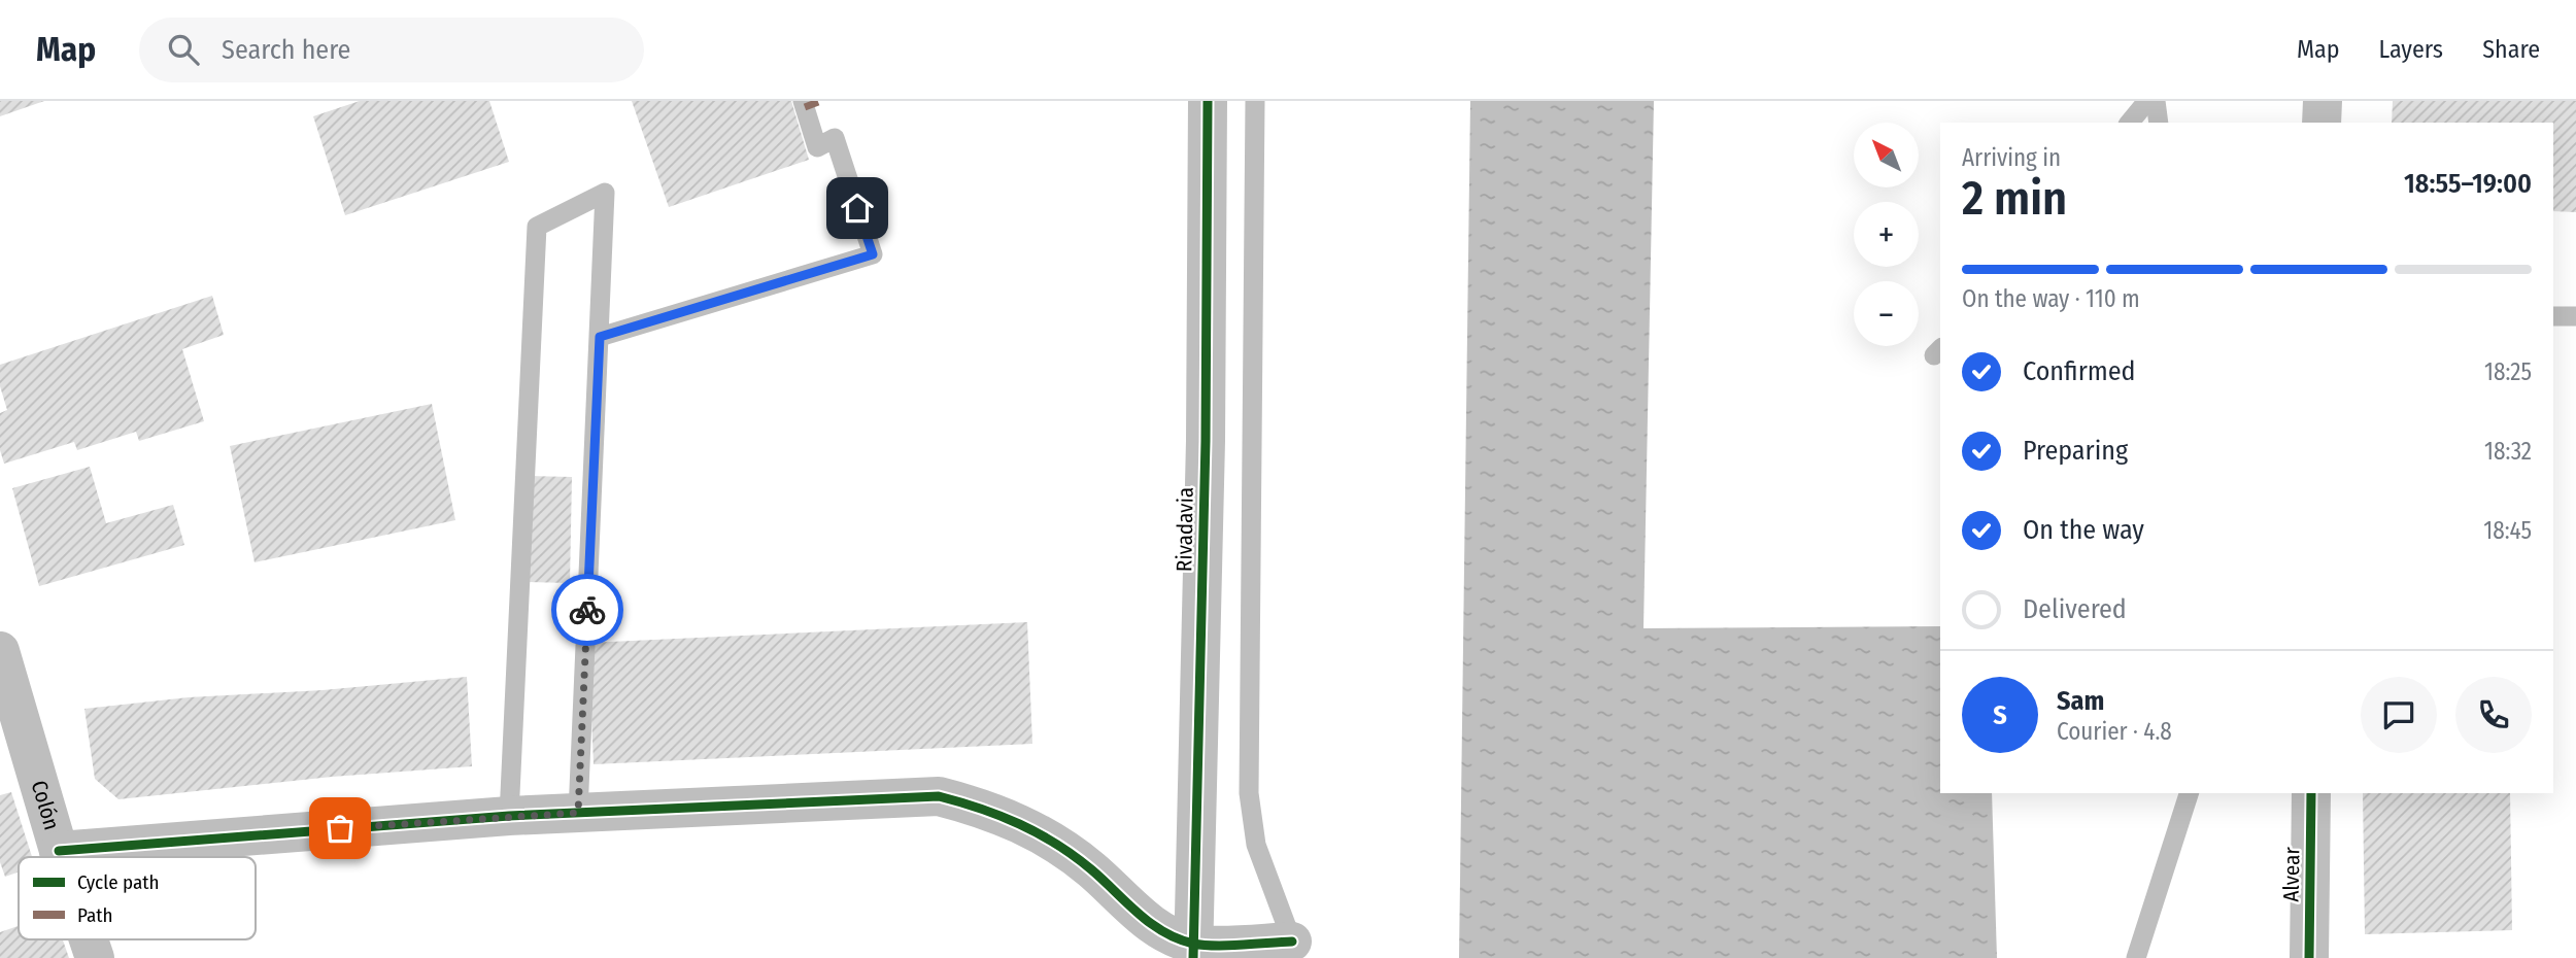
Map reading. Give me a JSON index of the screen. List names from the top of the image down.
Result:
{
  "streets": {
    "street": ["Rivadavia", "Colón", "Alvear"]
  },
  "legend": ["Cycle path", "Path"],
  "north": "top left",
  "page": {
    "header": "Map",
    "search": "Search here",
    "nav": ["Map", "Layers", "Share"],
    "map_buttons": ["+", "−"],
    "heading": ["2 min", "Arriving in", "18:55–19:00"],
    "panel": ["Sam", "Courier · 4.8"],
    "bar": "On the way · 110 m",
    "list": [
      ["Confirmed", "18:25"],
      ["Preparing", "18:32"],
      ["On the way", "18:45"],
      "Delivered"
    ],
    "round": "S"
  }
}
